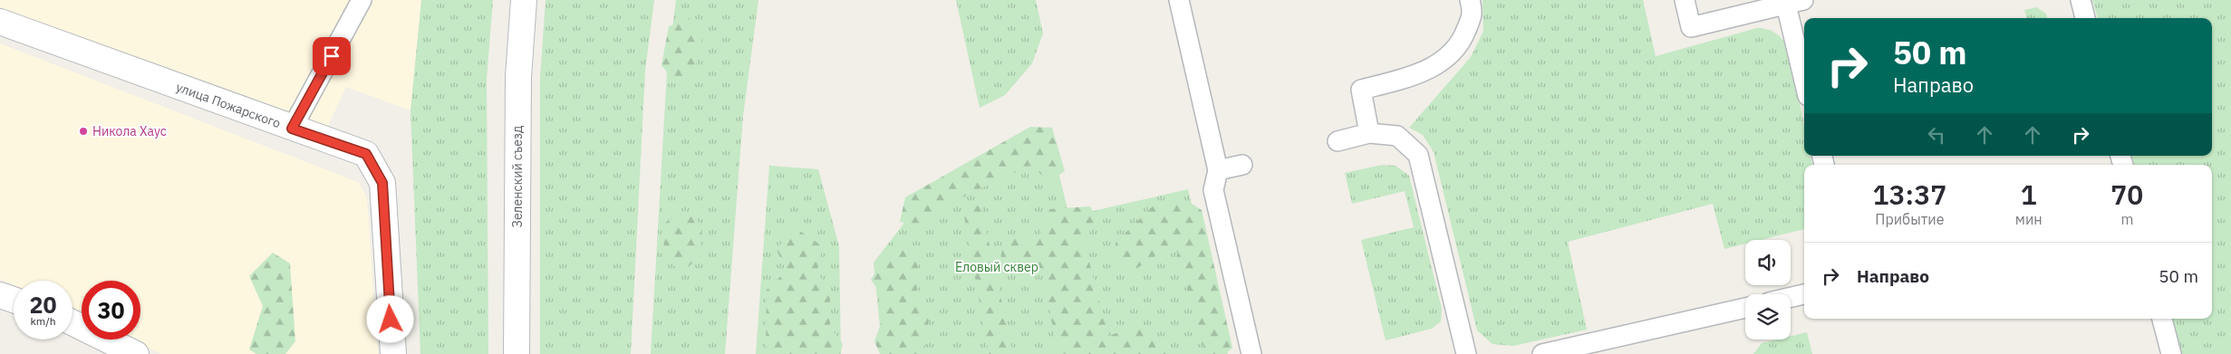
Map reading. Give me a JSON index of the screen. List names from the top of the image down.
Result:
{
  "streets": {
    "street": ["улица Пожарского", "Зеленский съезд"]
  },
  "parks": ["Еловый сквер"],
  "places": ["Никола Хаус"],
  "page": {
    "turn": ["50 m", "Направо"],
    "eta": [
      "13:37",
      "Прибытие",
      "1",
      "мин",
      "70",
      "m"
    ],
    "list": [
      {
        "name": "Направо",
        "value": "50 m"
      }
    ],
    "speed": "20 km/h",
    "limit": "30"
  }
}
